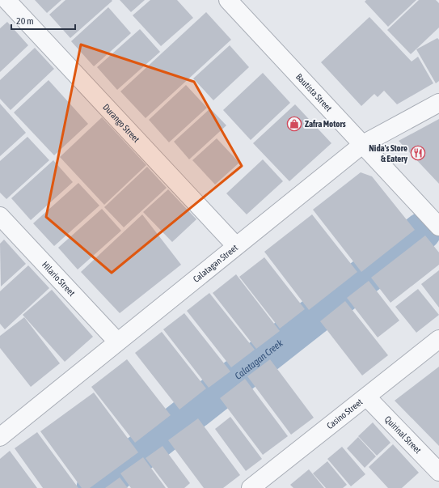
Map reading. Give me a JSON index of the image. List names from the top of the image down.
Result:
{
  "streets": {
    "street": [
      "Bautista Street",
      "Durango Street",
      "Calatagan Street",
      "Hilario Street",
      "Casino Street",
      "Quirinal Street"
    ]
  },
  "crossings": [
    ["Bautista Street", "Calatagan Street"],
    ["Durango Street", "Calatagan Street"],
    ["Calatagan Street", "Hilario Street"],
    ["Casino Street", "Quirinal Street"]
  ],
  "water": ["Calatagan Creek"],
  "places": {
    "shop": ["Zafra Motors"],
    "restaurant": ["Nida's Store & Eatery"]
  },
  "scale_bar": "20 m"
}
